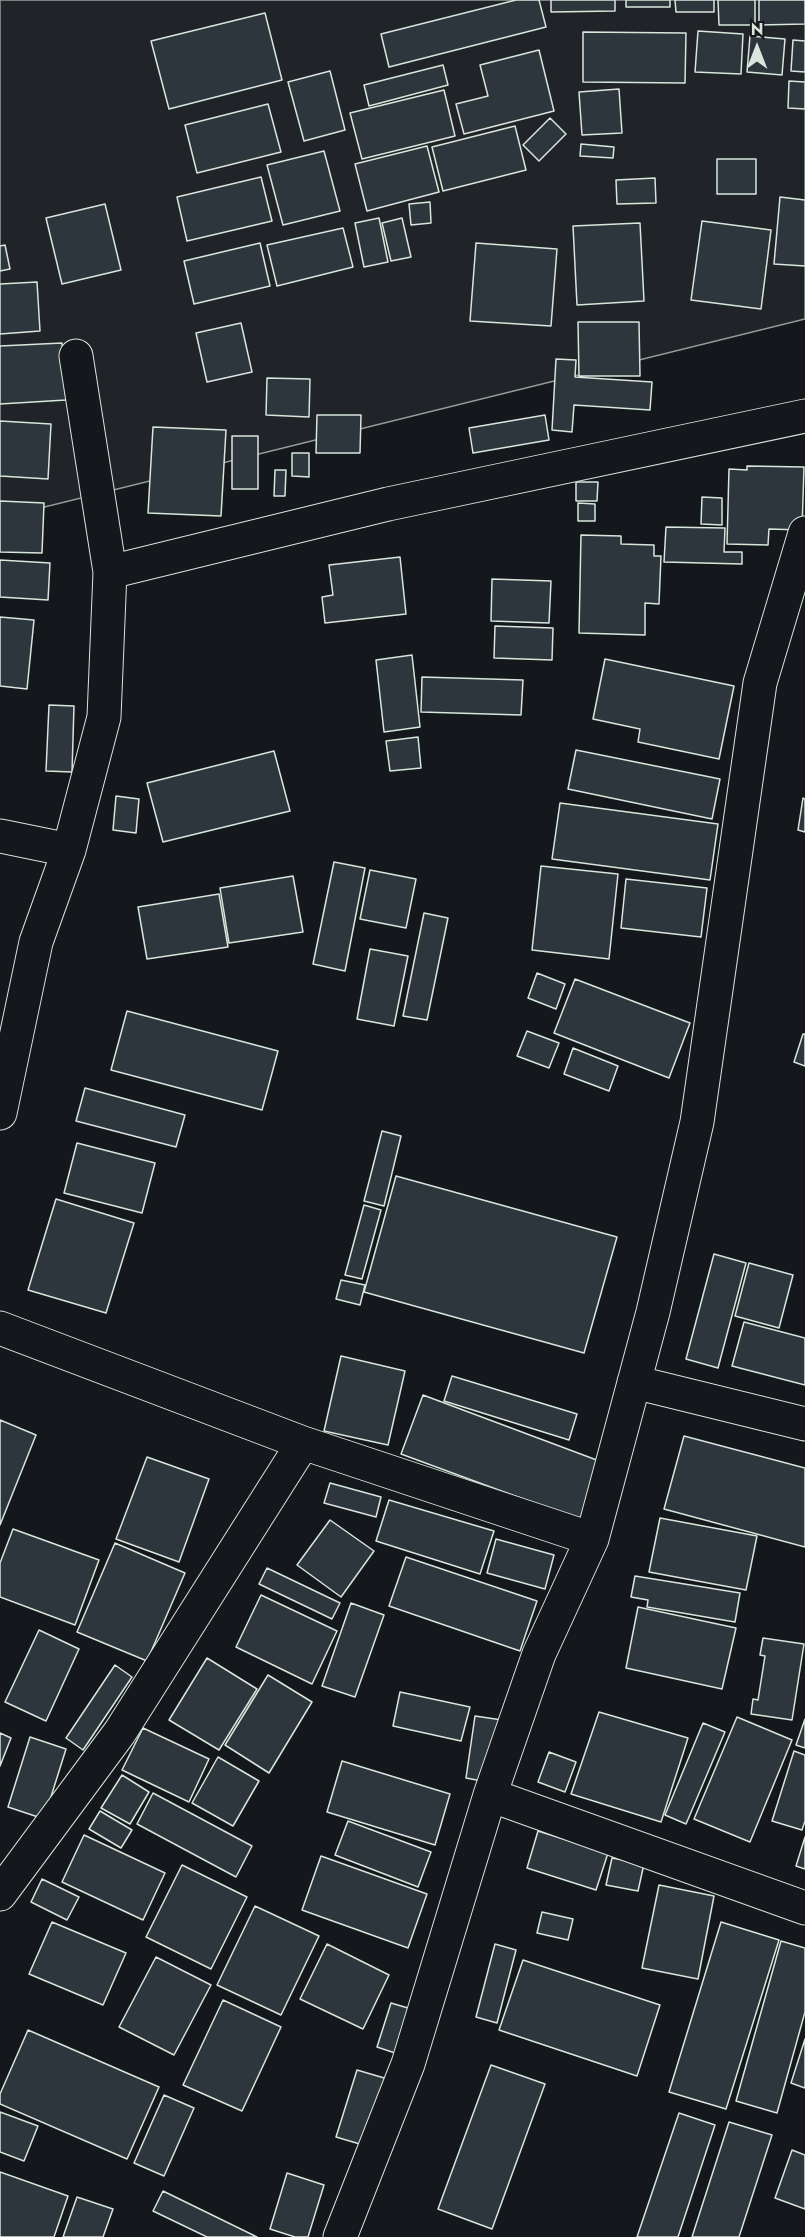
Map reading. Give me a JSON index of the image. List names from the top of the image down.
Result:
{
  "north": "top"
}
